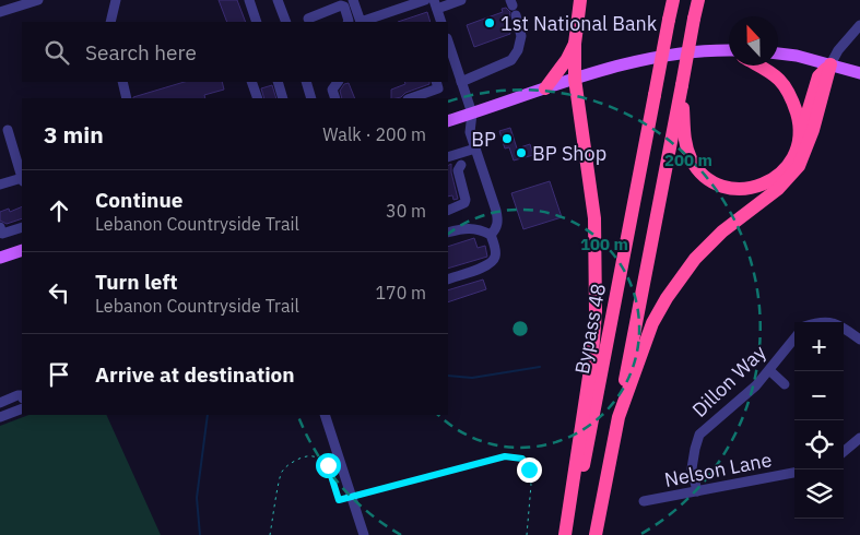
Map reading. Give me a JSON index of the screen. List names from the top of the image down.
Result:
{
  "streets": {
    "highway": ["Bypass 48"],
    "street": ["Dillon Way", "Nelson Lane"]
  },
  "crossings": [
    ["Dillon Way", "Nelson Lane"]
  ],
  "places": ["1st National Bank", "BP", "BP Shop"],
  "north": "top",
  "page": {
    "search": "Search here",
    "heading": ["3 min", "Walk · 200 m"],
    "list": [
      ["Continue", "Lebanon Countryside Trail", "30 m"],
      ["Turn left", "Lebanon Countryside Trail", "170 m"],
      "Arrive at destination"
    ],
    "map_buttons": ["+", "−"]
  },
  "rings": ["200 m", "100 m"]
}
